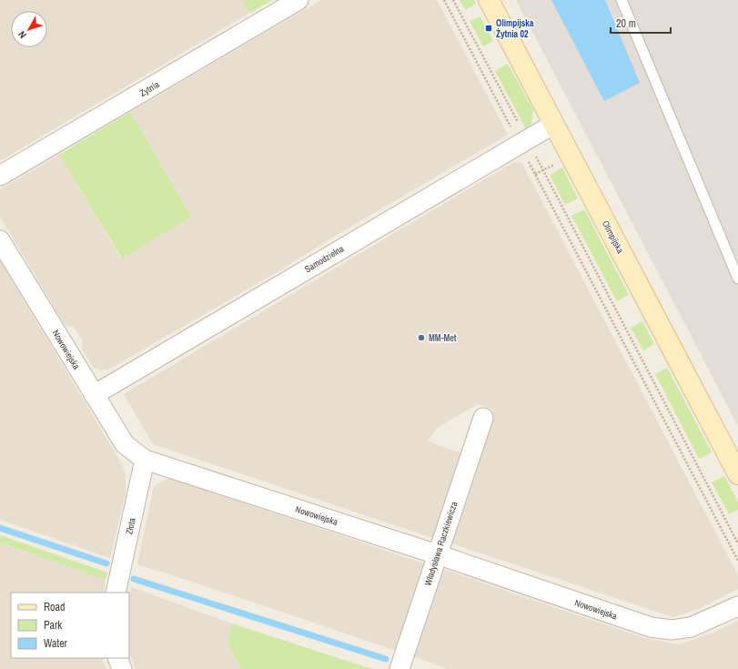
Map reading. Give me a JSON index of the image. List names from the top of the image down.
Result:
{
  "streets": {
    "street": [
      "Żytnia",
      "Olimpijska",
      "Samodzielna",
      "Nowowiejska",
      "Złota",
      "Władysława Raczkiewicza"
    ]
  },
  "crossings": [
    ["Olimpijska", "Samodzielna"],
    ["Samodzielna", "Nowowiejska"],
    ["Nowowiejska", "Złota"],
    ["Nowowiejska", "Władysława Raczkiewicza"]
  ],
  "places": {
    "transit": ["Olimpijska Żytnia 02"],
    "other": ["MM-Met"]
  },
  "legend": ["Road", "Park", "Water"],
  "scale_bar": "20 m",
  "north": "bottom left"
}
